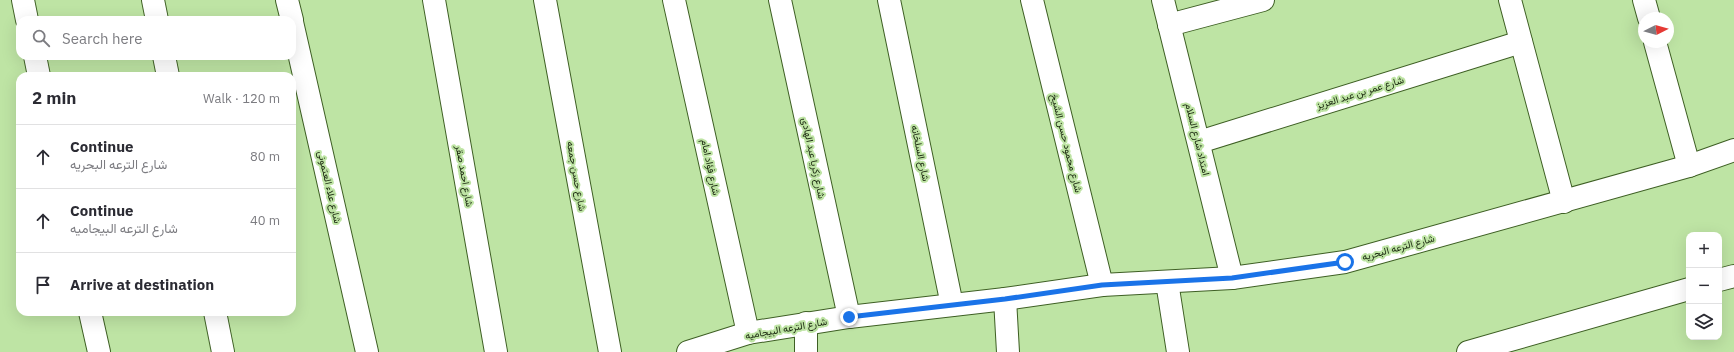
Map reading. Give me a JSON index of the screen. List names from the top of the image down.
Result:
{
  "streets": {
    "street": [
      "شارع عمر بن عبد العزيز",
      "امتداد شارع السلام",
      "شارع محمود حسن الشيخ",
      "شارع السلخانه",
      "شارع زكريا عبد الهادى",
      "شارع فؤاد امام",
      "شارع احمد صقر",
      "شارع حسن جمعه",
      "شارع علاء العتمونى",
      "شارع الترعه البحريه",
      "شارع الترعه البيجاميه"
    ]
  },
  "crossings": [
    ["شارع عمر بن عبد العزيز", "امتداد شارع السلام"],
    ["امتداد شارع السلام", "شارع الترعه البحريه"],
    ["شارع محمود حسن الشيخ", "شارع الترعه البحريه"],
    ["شارع السلخانه", "شارع الترعه البيجاميه"],
    ["شارع زكريا عبد الهادى", "شارع الترعه البيجاميه"],
    ["شارع فؤاد امام", "شارع الترعه البيجاميه"],
    ["شارع الترعه البحريه", "شارع الترعه البيجاميه"]
  ],
  "north": "right",
  "page": {
    "search": "Search here",
    "heading": ["2 min", "Walk · 120 m"],
    "list": [
      ["Continue", "شارع الترعه البحريه", "80 m"],
      ["Continue", "شارع الترعه البيجاميه", "40 m"],
      "Arrive at destination"
    ],
    "map_buttons": ["+", "−"]
  }
}
